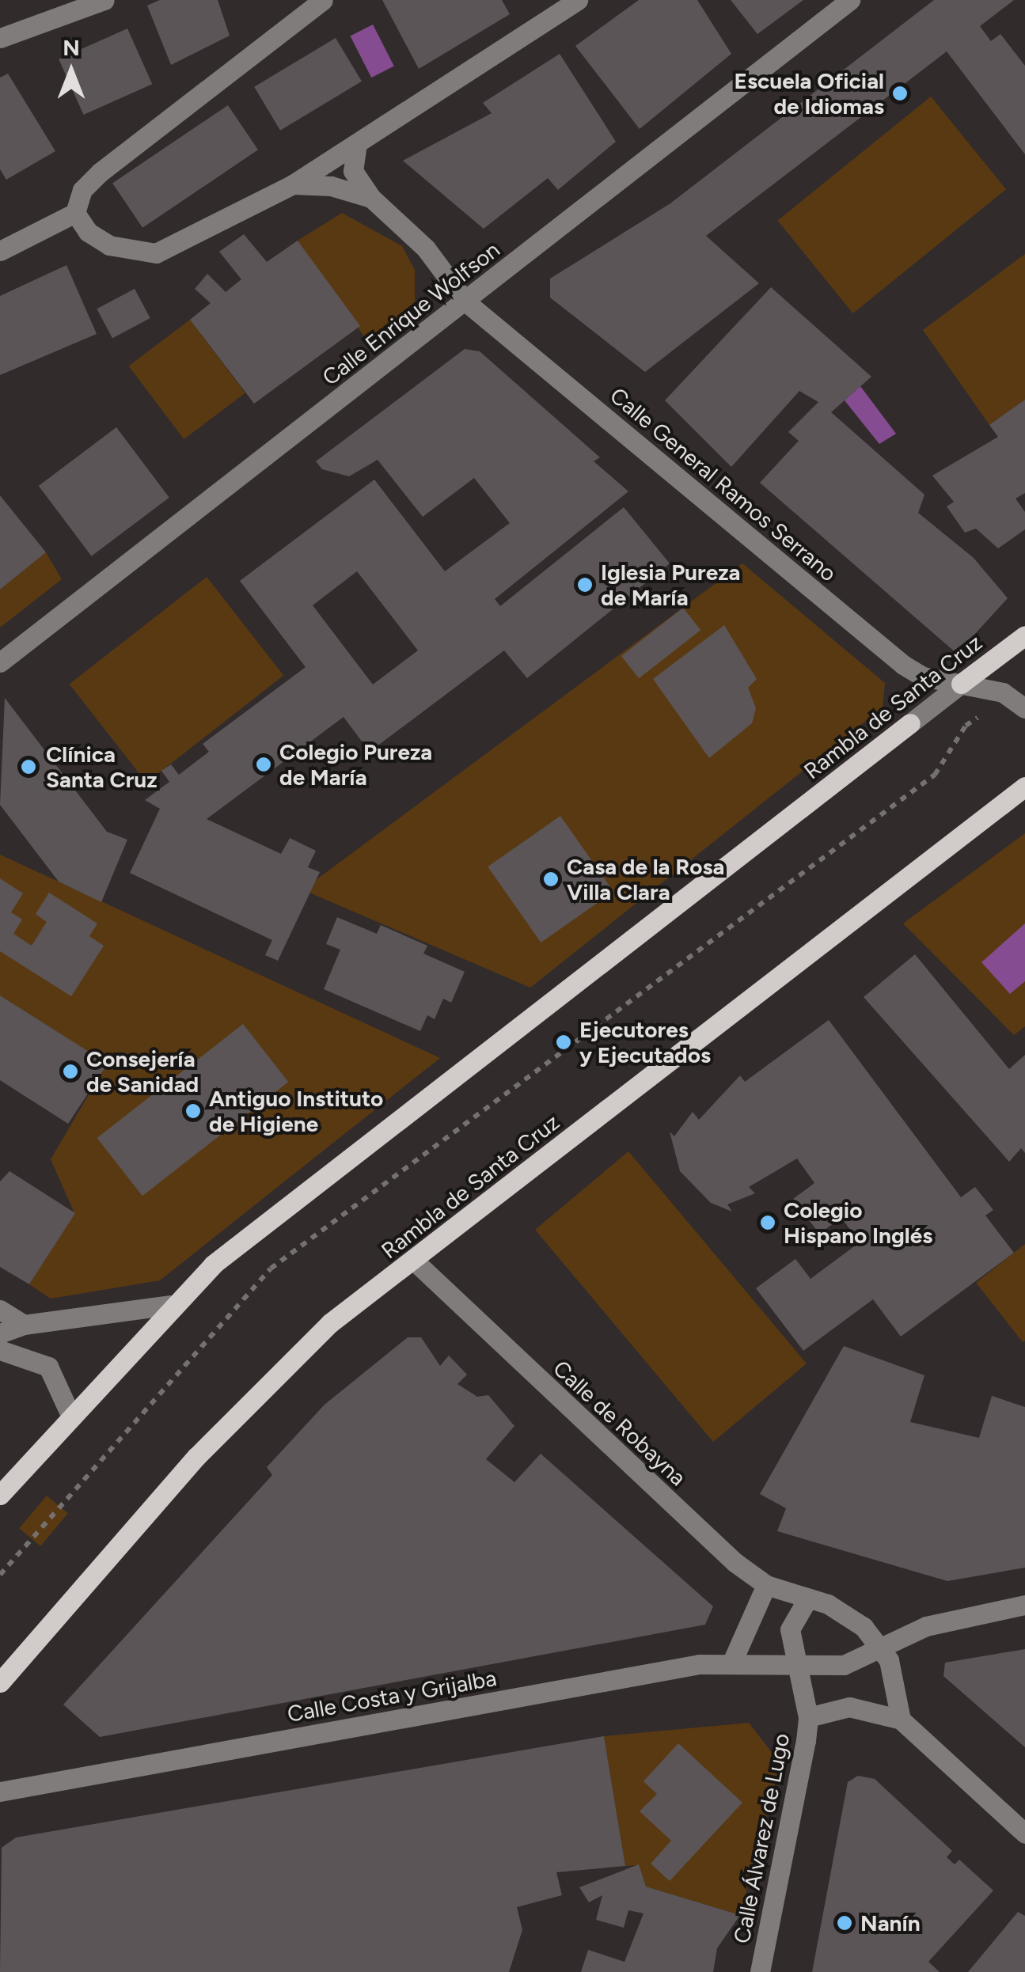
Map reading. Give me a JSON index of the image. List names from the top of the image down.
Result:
{
  "streets": {
    "main road": ["Rambla de Santa Cruz"],
    "street": [
      "Calle Enrique Wolfson",
      "Calle General Ramos Serrano",
      "Calle de Robayna",
      "Calle Costa y Grijalba",
      "Calle Álvarez de Lugo"
    ]
  },
  "crossings": [
    ["Calle Enrique Wolfson", "Calle General Ramos Serrano"],
    ["Calle General Ramos Serrano", "Rambla de Santa Cruz"],
    ["Rambla de Santa Cruz", "Calle de Robayna"],
    ["Calle de Robayna", "Calle Costa y Grijalba"],
    ["Calle de Robayna", "Calle Álvarez de Lugo"],
    ["Calle Costa y Grijalba", "Calle Álvarez de Lugo"]
  ],
  "places": [
    "Escuela Oficial de Idiomas",
    "Iglesia Pureza de María",
    "Colegio Pureza de María",
    "Clínica Santa Cruz",
    "Casa de la Rosa Villa Clara",
    "Ejecutores y Ejecutados",
    "Consejería de Sanidad",
    "Antiguo Instituto de Higiene",
    "Colegio Hispano Inglés",
    "Nanín"
  ],
  "north": "top"
}
